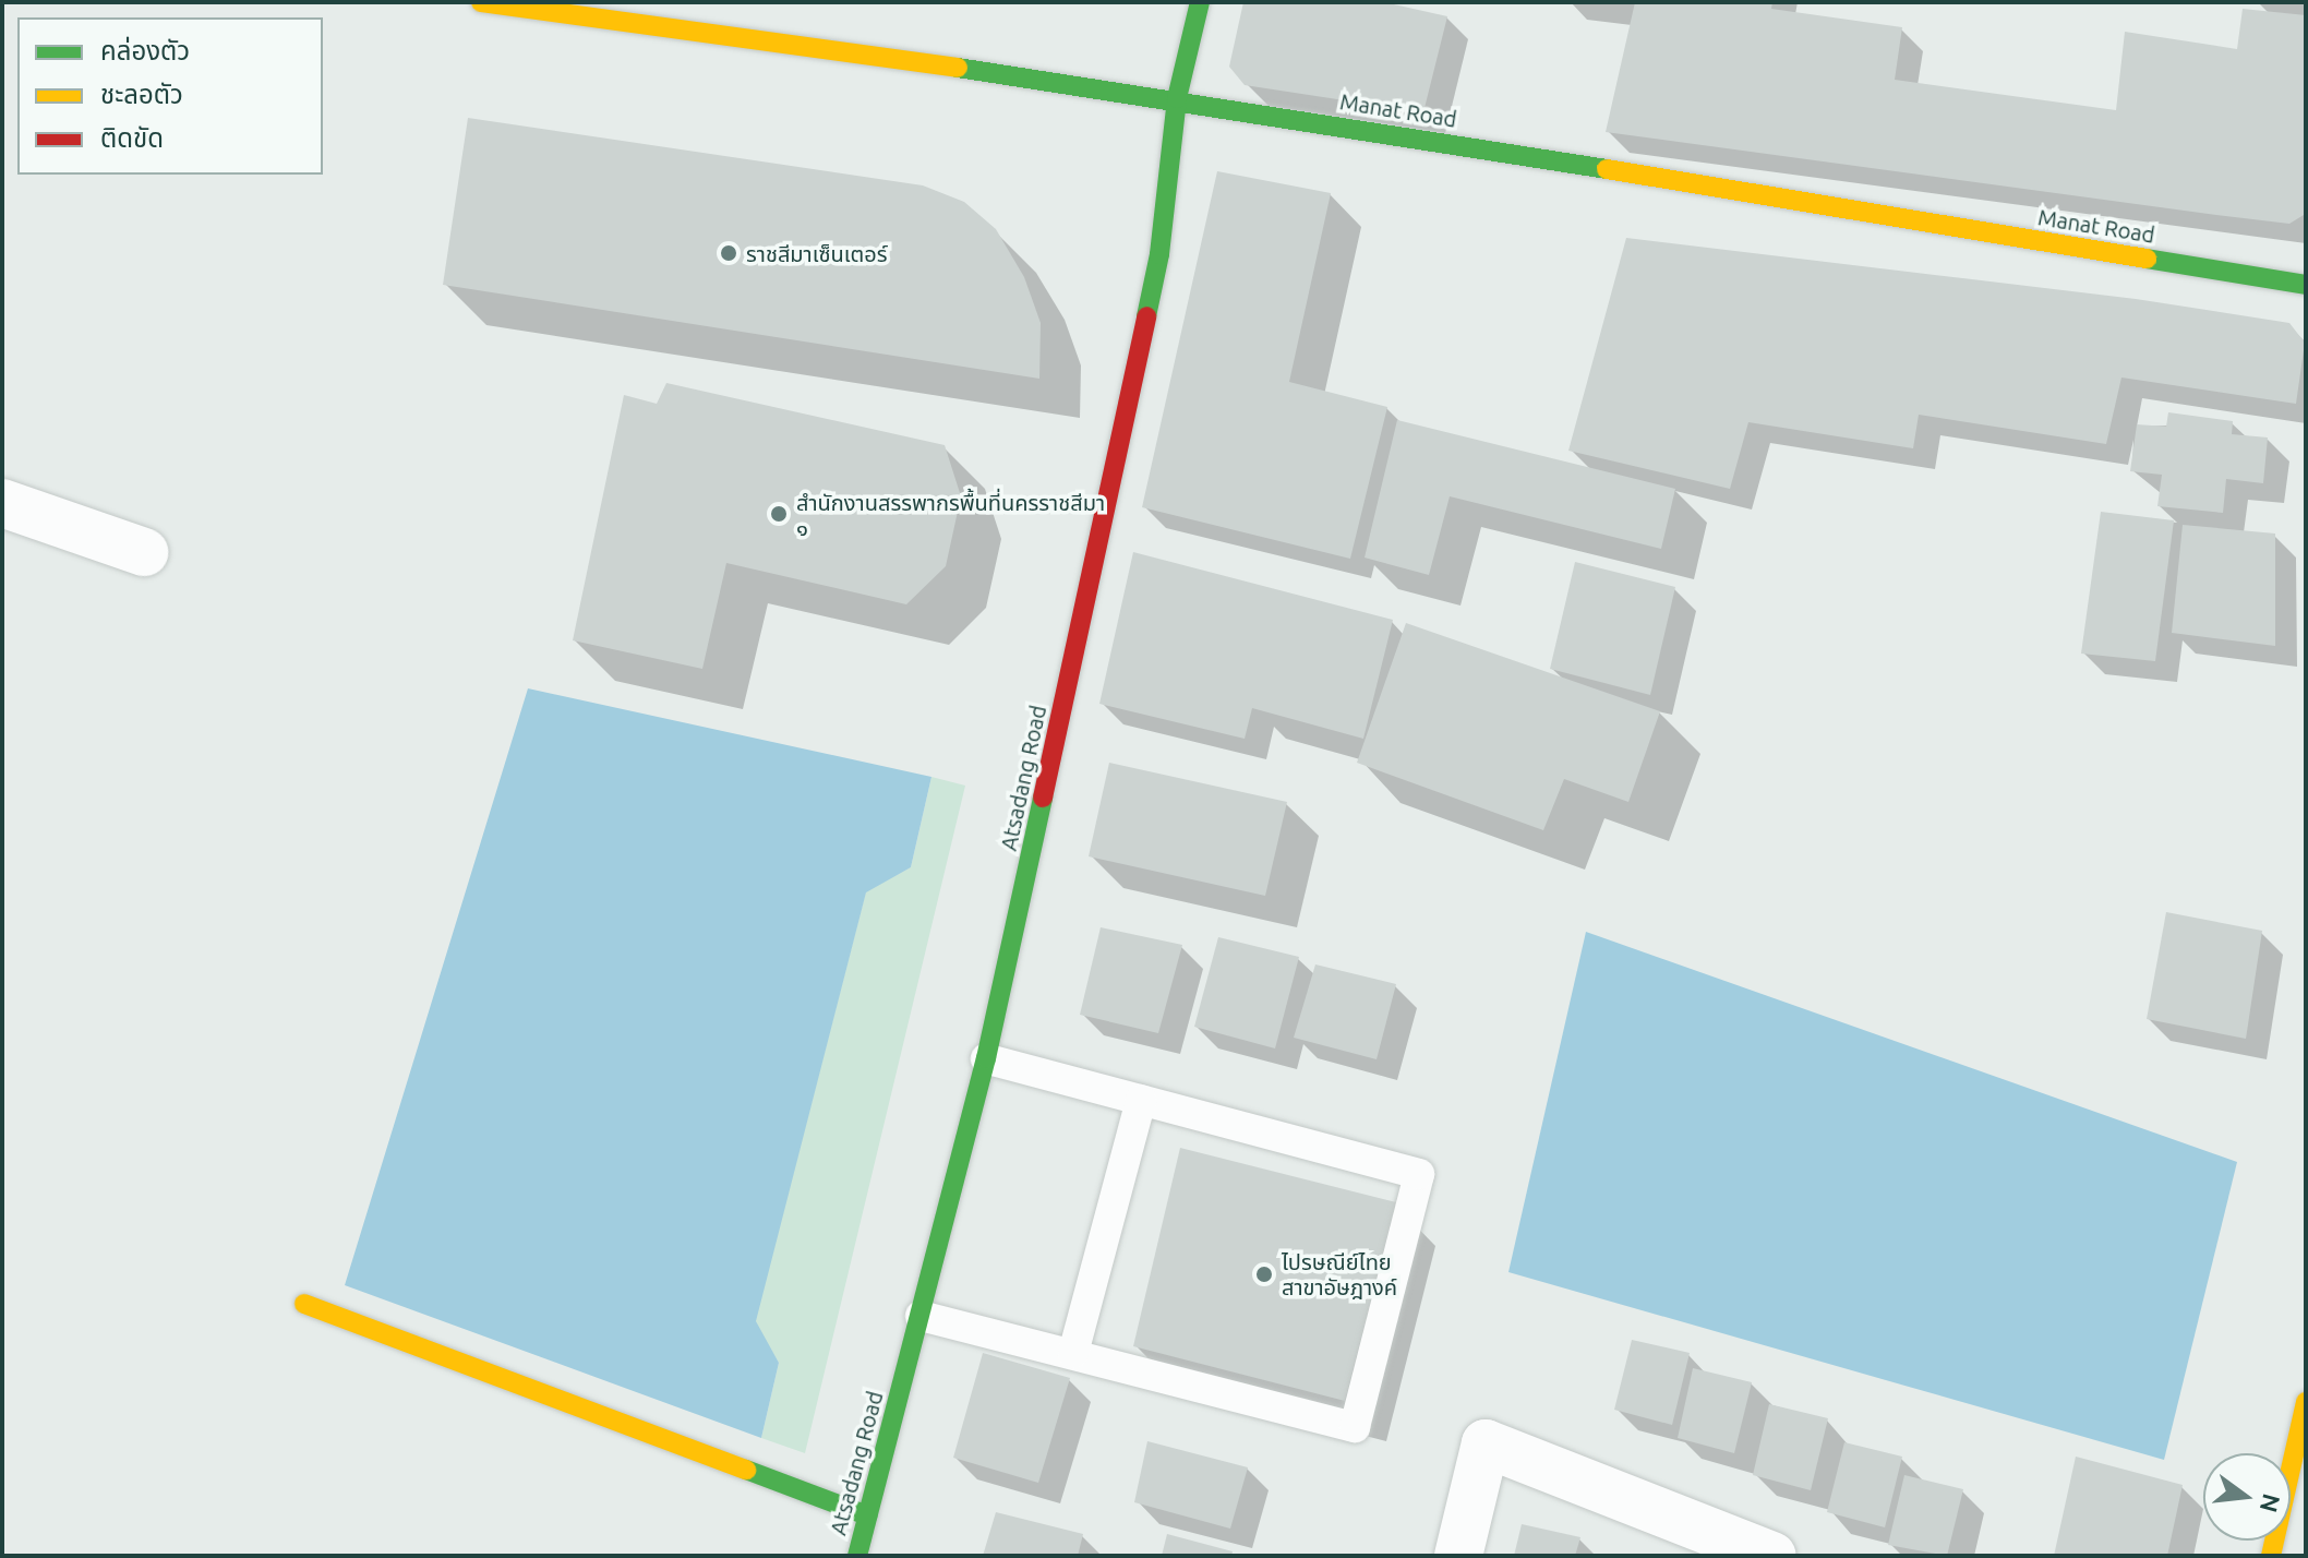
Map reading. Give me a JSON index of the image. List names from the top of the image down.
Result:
{
  "streets": {
    "street": ["Manat Road", "Atsadang Road"]
  },
  "crossings": [
    ["Manat Road", "Atsadang Road"]
  ],
  "places": ["ราชสีมาเซ็นเตอร์", "สำนักงานสรรพากรพื้นที่นครราชสีมา ๑", "ไปรษณีย์ไทย สาขาอัษฎางค์"],
  "legend": ["คล่องตัว", "ชะลอตัว", "ติดขัด"],
  "north": "right"
}
